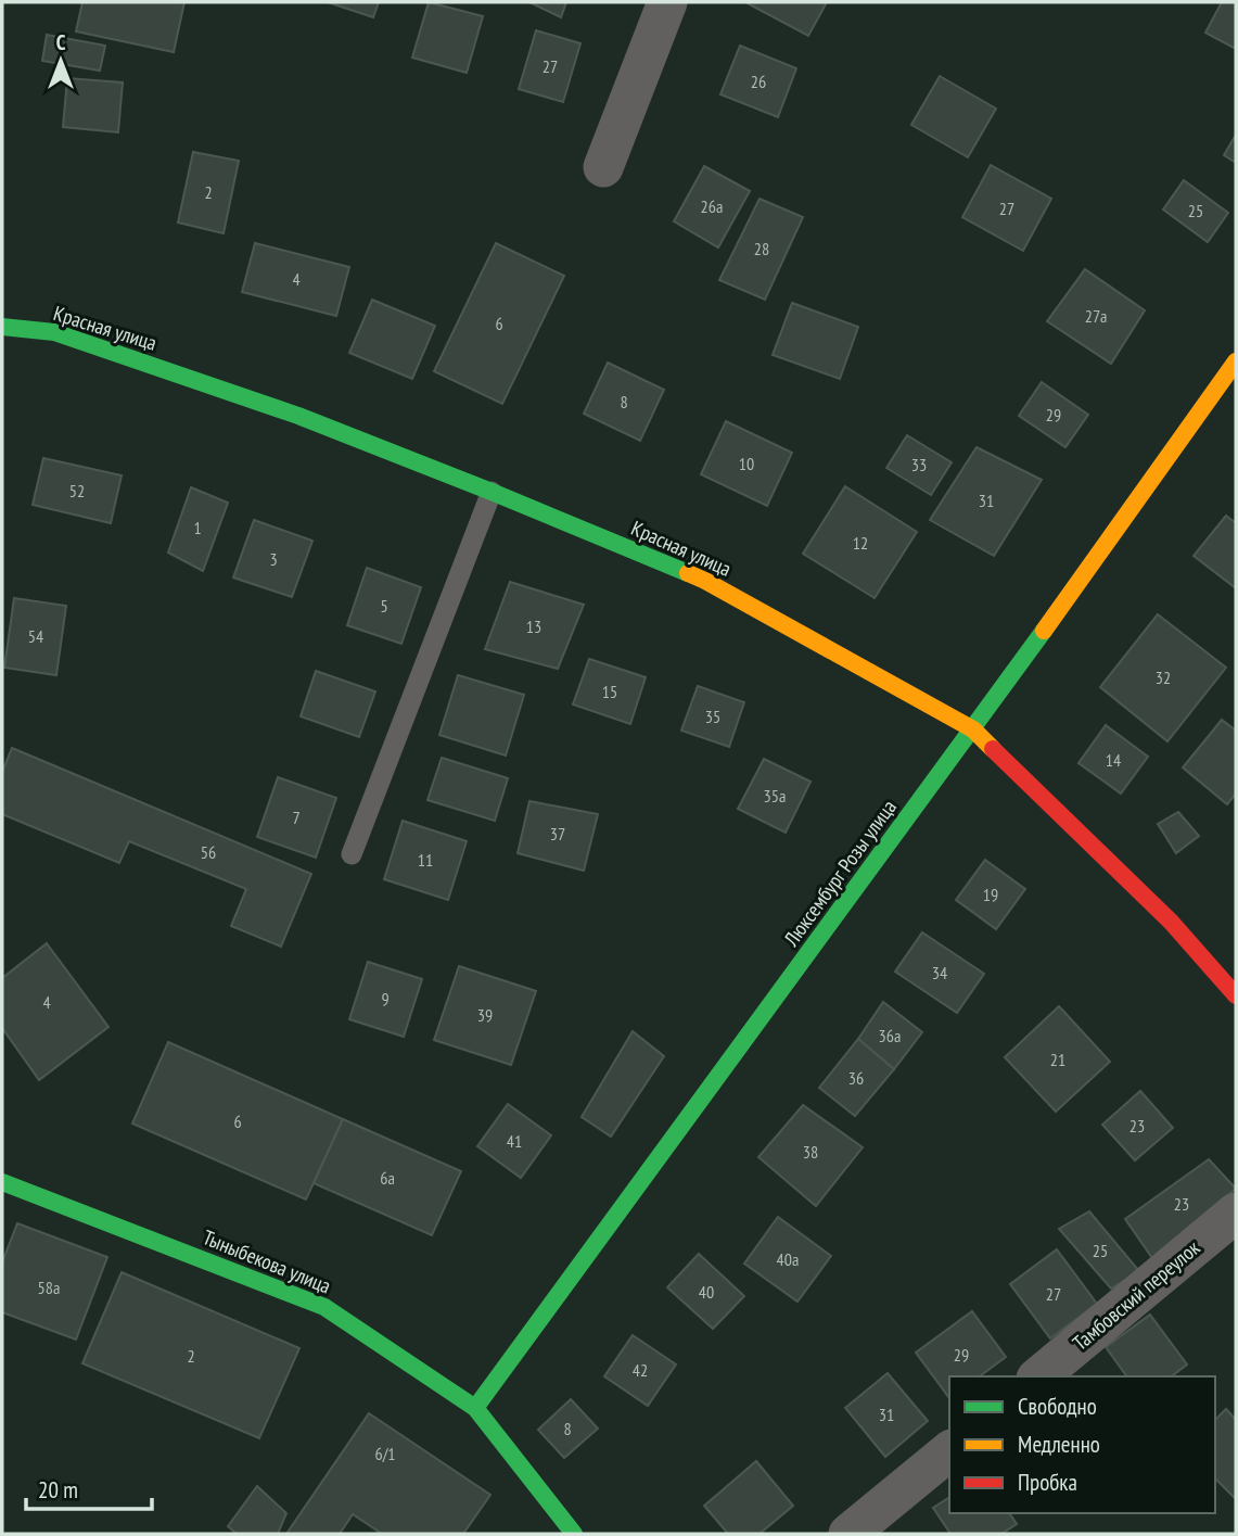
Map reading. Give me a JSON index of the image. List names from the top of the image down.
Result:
{
  "streets": {
    "street": [
      "Красная улица",
      "Люксембург Розы улица",
      "Тыныбекова улица",
      "Тамбовский переулок"
    ]
  },
  "crossings": [
    ["Красная улица", "Люксембург Розы улица"],
    ["Люксембург Розы улица", "Тыныбекова улица"]
  ],
  "house_numbers": [
    "27",
    "26",
    "2",
    "26a",
    "27",
    "25",
    "28",
    "4",
    "27a",
    "6",
    "8",
    "29",
    "10",
    "33",
    "52",
    "31",
    "1",
    "12",
    "3",
    "5",
    "13",
    "54",
    "32",
    "15",
    "35",
    "14",
    "35a",
    "7",
    "37",
    "56",
    "11",
    "19",
    "34",
    "9",
    "4",
    "39",
    "36а",
    "21",
    "36",
    "6",
    "23",
    "41",
    "38",
    "6a",
    "23",
    "25",
    "40а",
    "58a",
    "40",
    "27",
    "29",
    "2",
    "42",
    "31",
    "8",
    "6/1"
  ],
  "legend": ["Свободно", "Медленно", "Пробка"],
  "scale_bar": "20 m",
  "north": "top"
}
